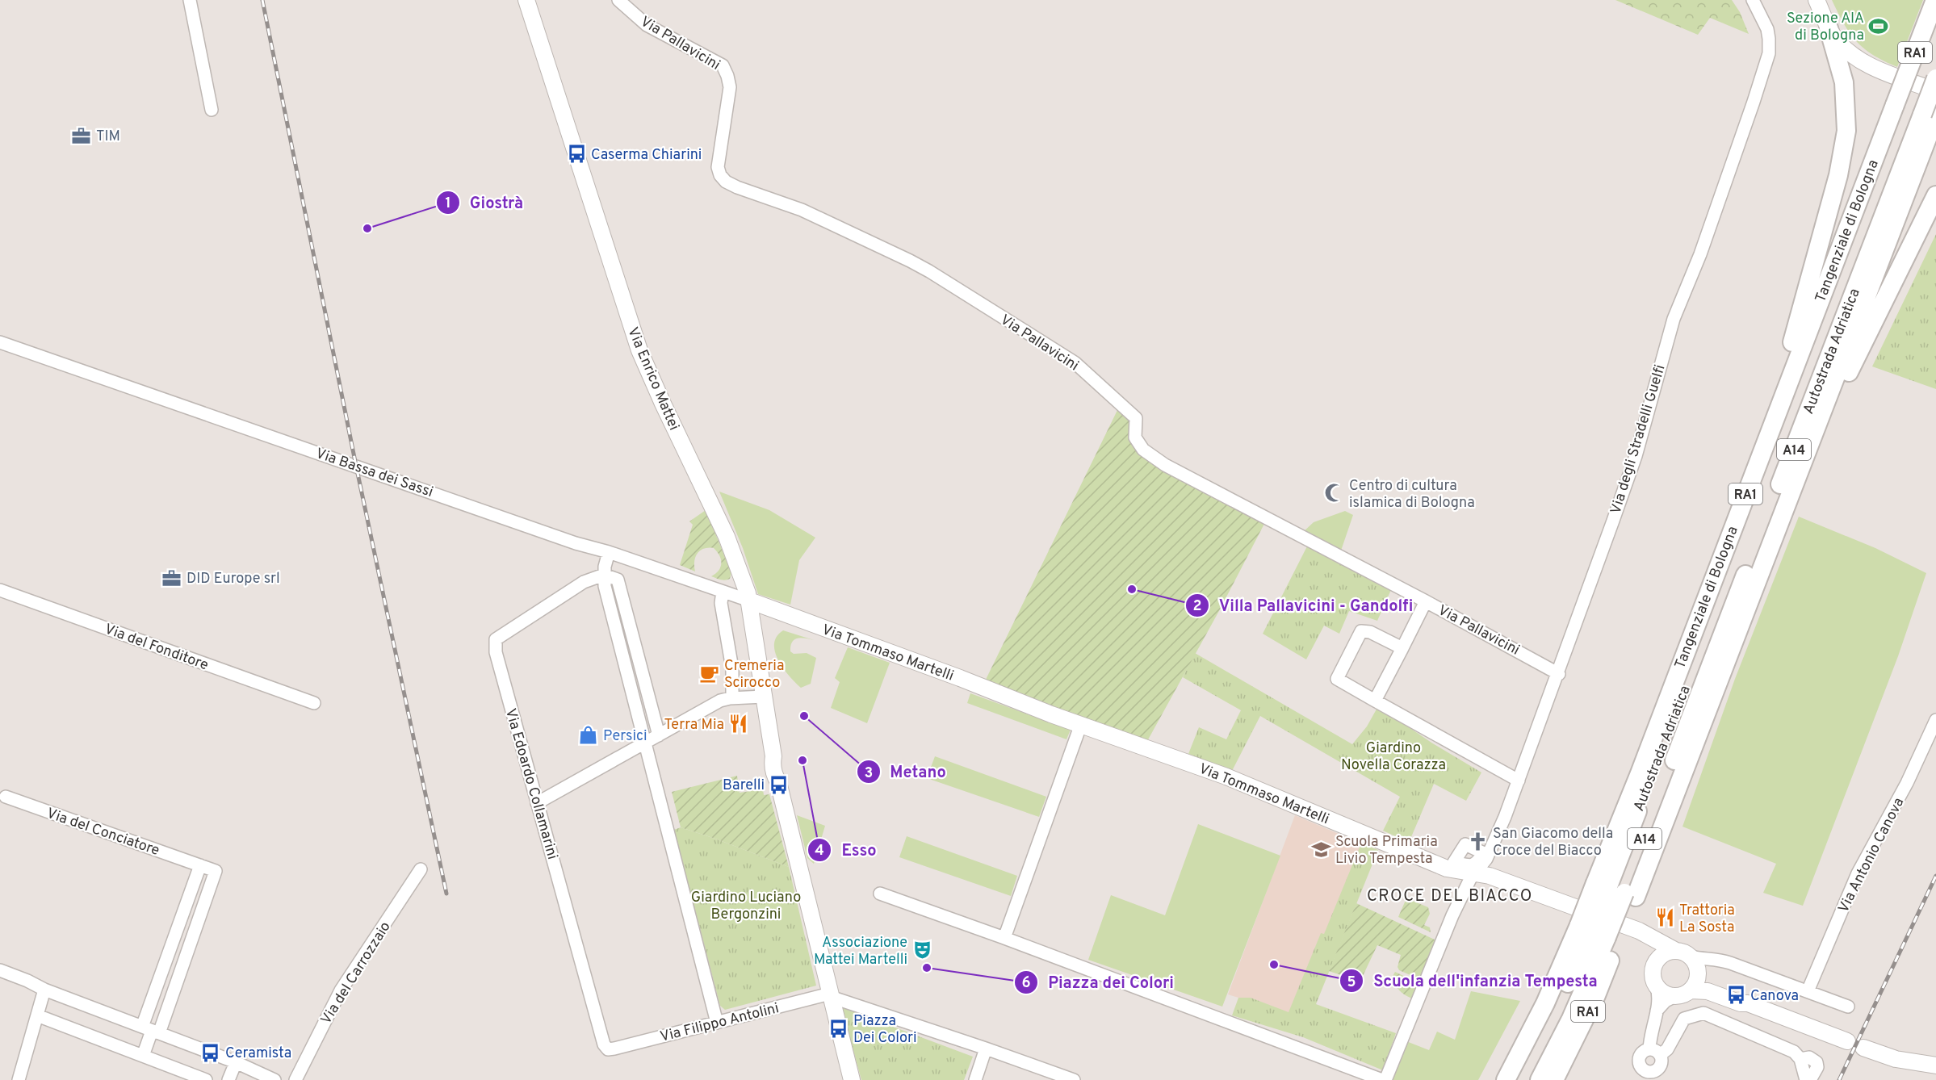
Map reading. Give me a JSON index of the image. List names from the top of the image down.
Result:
{
  "streets": {
    "highway": [
      "RA1",
      "Tangenziale di Bologna",
      "Autostrada Adriatica",
      "A14"
    ],
    "main road": ["Via Enrico Mattei", "Via Tommaso Martelli"],
    "street": [
      "Via Pallavicini",
      "Via degli Stradelli Guelfi",
      "Via Bassa dei Sassi",
      "Via del Fonditore",
      "Via Edoardo Collamarini",
      "Via del Conciatore",
      "Via Antonio Canova",
      "Via del Carrozzaio",
      "Via Filippo Antolini"
    ]
  },
  "crossings": [
    ["Via Pallavicini", "Via degli Stradelli Guelfi"],
    ["Tangenziale di Bologna", "Autostrada Adriatica"],
    ["Via Enrico Mattei", "Via Bassa dei Sassi"],
    ["Via Enrico Mattei", "Via Tommaso Martelli"],
    ["Via Enrico Mattei", "Via Filippo Antolini"],
    ["Via degli Stradelli Guelfi", "Via Tommaso Martelli"],
    ["Via Bassa dei Sassi", "Via Tommaso Martelli"],
    ["Via Edoardo Collamarini", "Via Filippo Antolini"]
  ],
  "districts": ["CROCE DEL BIACCO"],
  "parks": ["Giardino Novella Corazza", "Giardino Luciano Bergonzini"],
  "places": {
    "sports": ["Sezione AIA di Bologna"],
    "office": ["TIM", "DID Europe srl"],
    "bus stop": [
      "Caserma Chiarini",
      "Barelli",
      "Canova",
      "Piazza Dei Colori",
      "Ceramista"
    ],
    "other": [
      "Giostrà",
      "Villa Pallavicini - Gandolfi",
      "Metano",
      "Esso",
      "Scuola dell'infanzia Tempesta",
      "Piazza dei Colori"
    ],
    "mosque": ["Centro di cultura islamica di Bologna"],
    "cafe": ["Cremeria Scirocco"],
    "restaurant": ["Terra Mia", "Trattoria La Sosta"],
    "shop": ["Persici"],
    "church": ["San Giacomo della Croce del Biacco"],
    "school or university": ["Scuola Primaria Livio Tempesta"],
    "theatre": ["Associazione Mattei Martelli"]
  }
}
